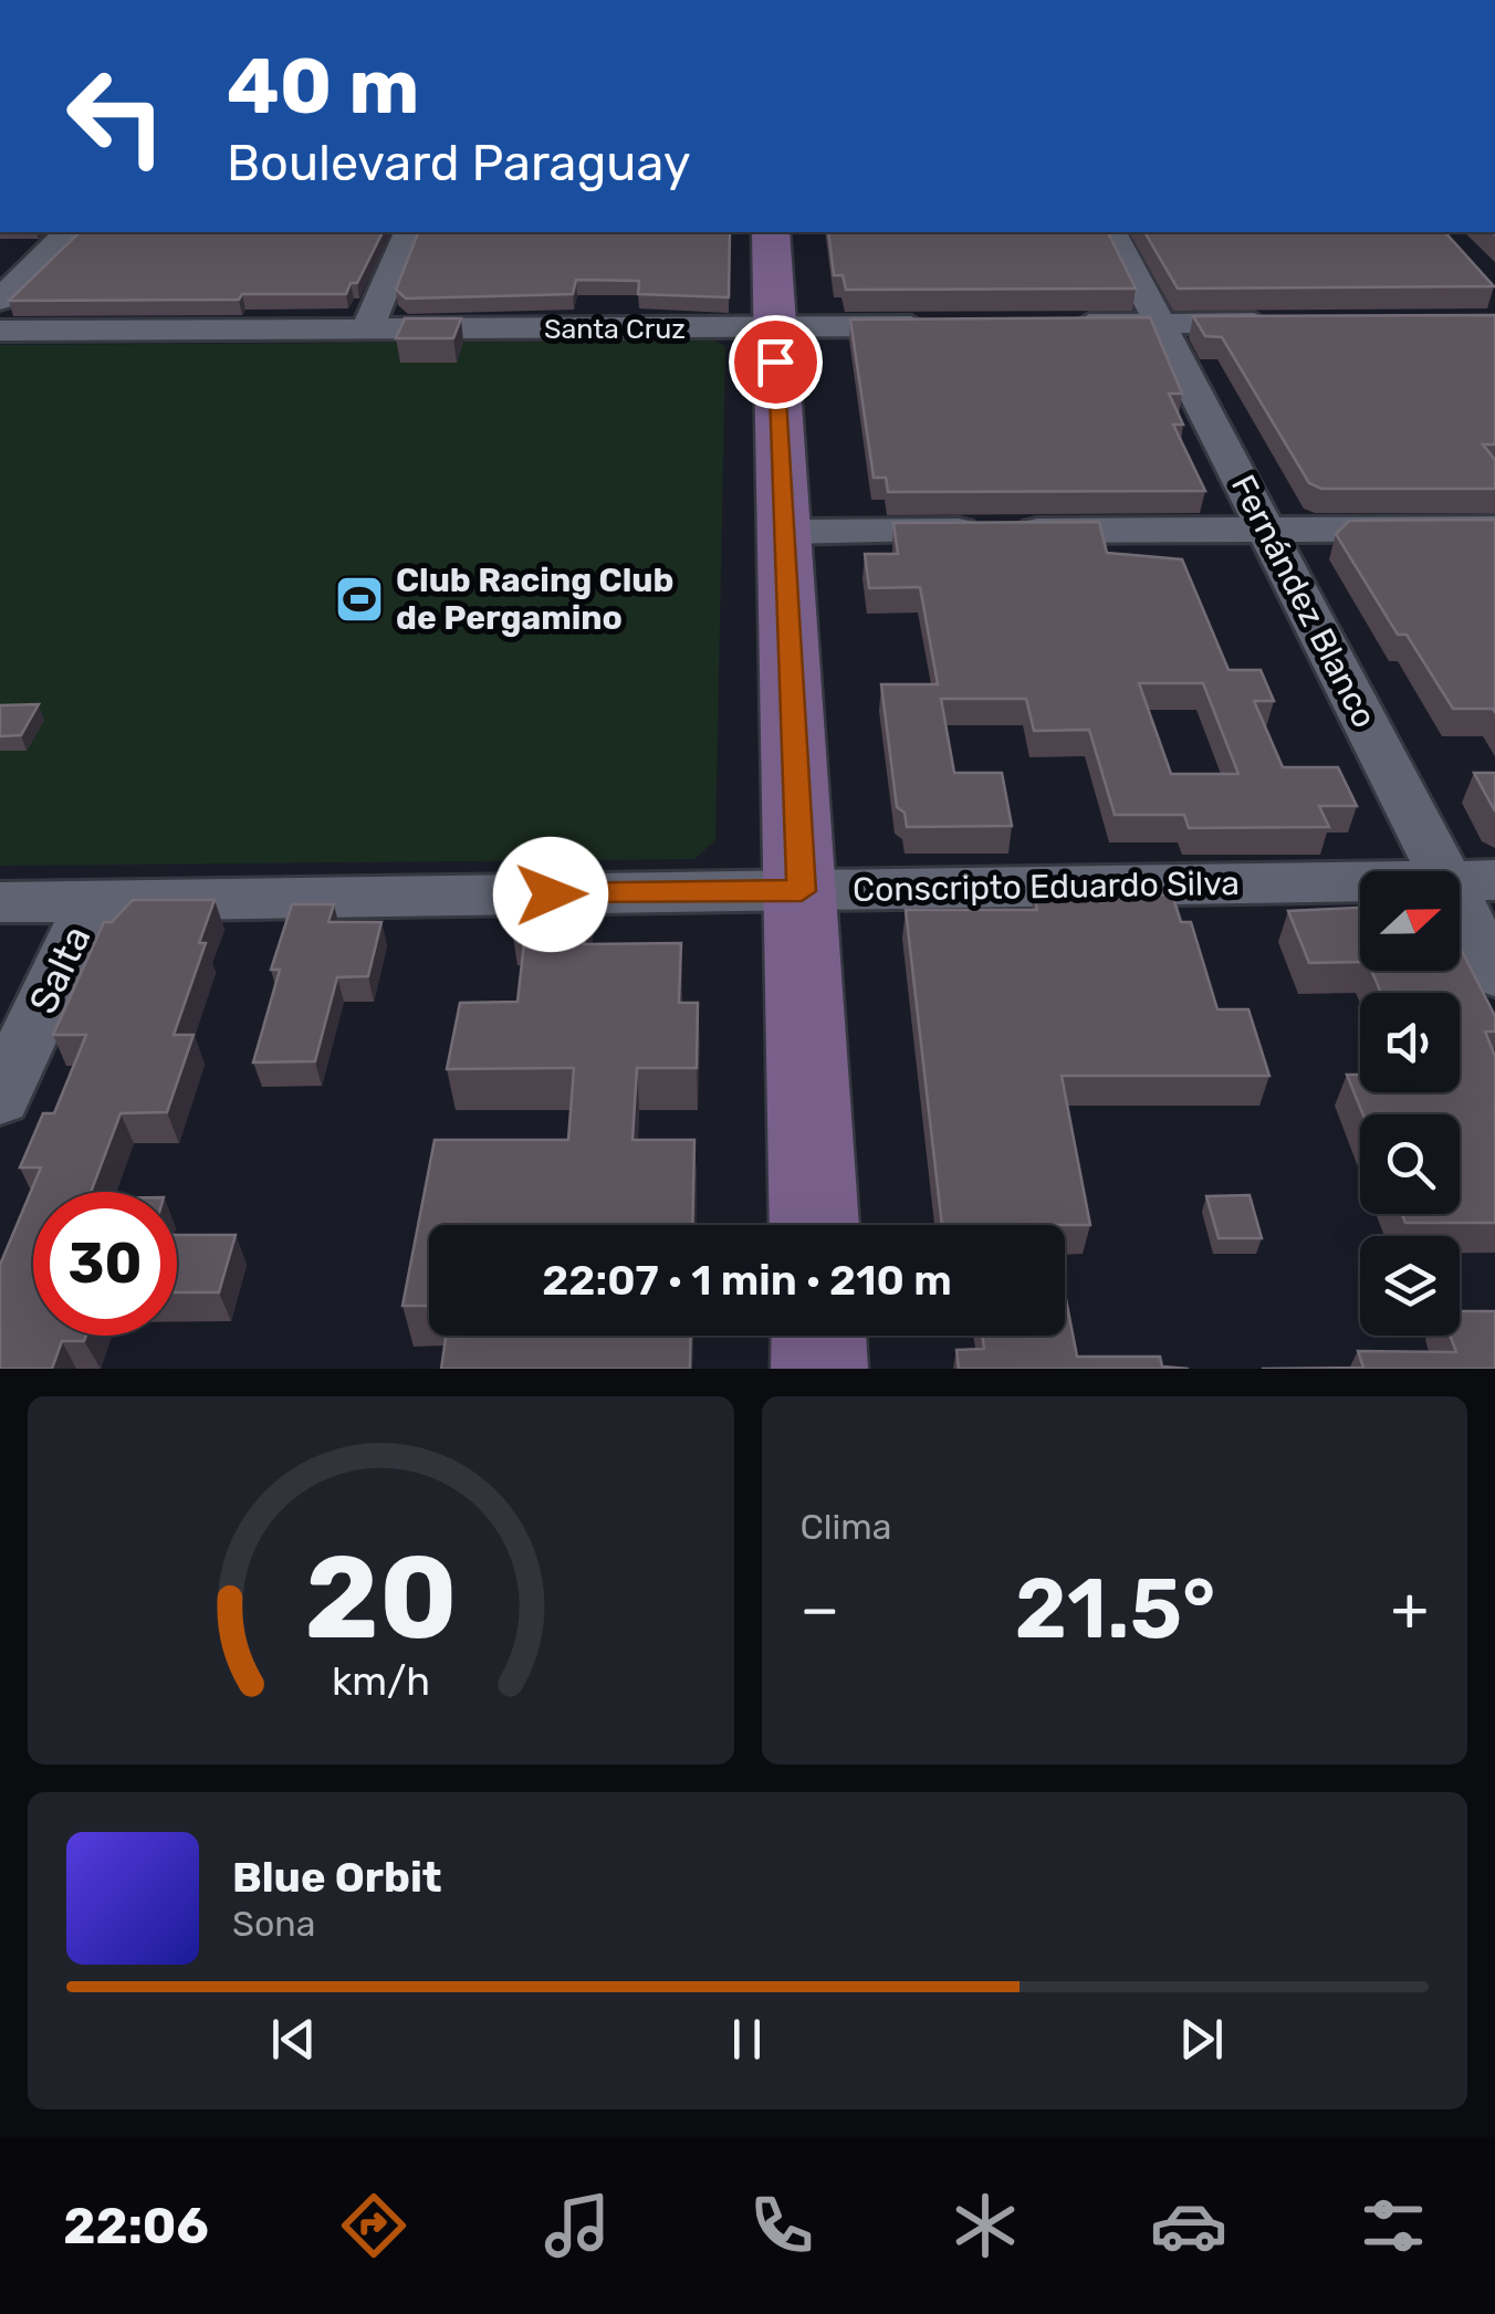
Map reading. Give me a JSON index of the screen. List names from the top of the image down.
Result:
{
  "streets": {
    "street": [
      "Santa Cruz",
      "Fernández Blanco",
      "Conscripto Eduardo Silva",
      "Salta"
    ]
  },
  "crossings": [
    ["Fernández Blanco", "Conscripto Eduardo Silva"],
    ["Conscripto Eduardo Silva", "Salta"]
  ],
  "places": {
    "sports": ["Club Racing Club de Pergamino"]
  },
  "north": "right",
  "page": {
    "turn": ["40 m", "Boulevard Paraguay"],
    "limit": "30",
    "trip": "22:07 · 1 min · 210 m",
    "tile": "Clima",
    "heat": ["−", "21.5°", "+"],
    "song": ["Blue Orbit", "Sona"],
    "tabs": "22:06",
    "gauge": ["20", "km/h"]
  }
}
